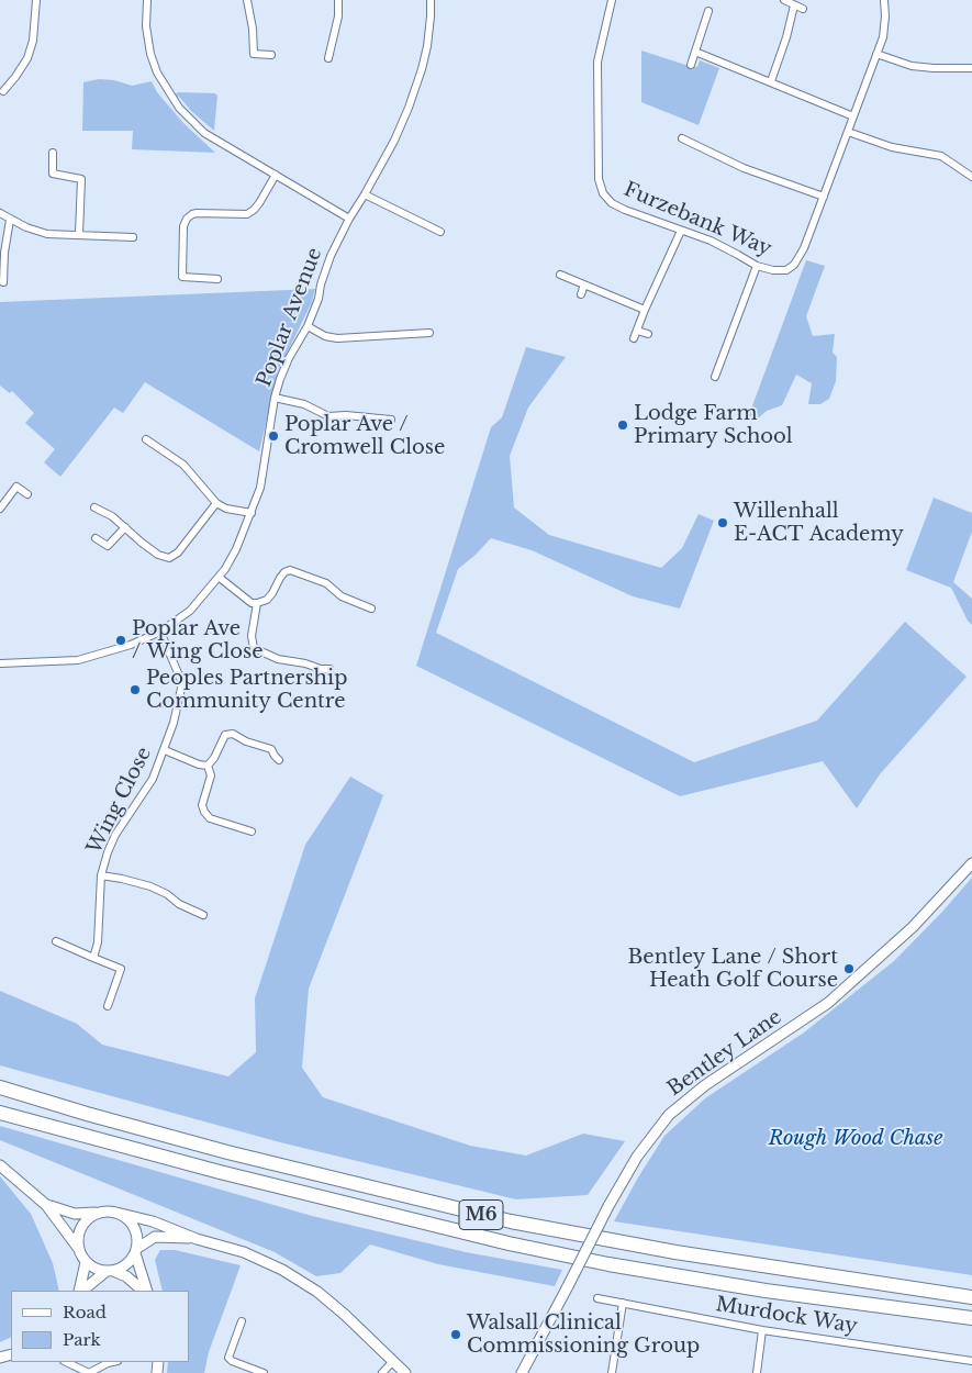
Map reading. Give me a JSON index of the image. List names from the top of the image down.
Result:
{
  "streets": {
    "highway": ["M6"],
    "street": [
      "Furzebank Way",
      "Poplar Avenue",
      "Wing Close",
      "Bentley Lane",
      "Murdock Way"
    ]
  },
  "crossings": [
    ["Poplar Avenue", "Wing Close"]
  ],
  "parks": ["Rough Wood Chase"],
  "places": [
    "Lodge Farm Primary School",
    "Poplar Ave / Cromwell Close",
    "Willenhall E-ACT Academy",
    "Poplar Ave / Wing Close",
    "Peoples Partnership Community Centre",
    "Bentley Lane / Short Heath Golf Course",
    "Walsall Clinical Commissioning Group"
  ],
  "legend": ["Road", "Park"]
}
